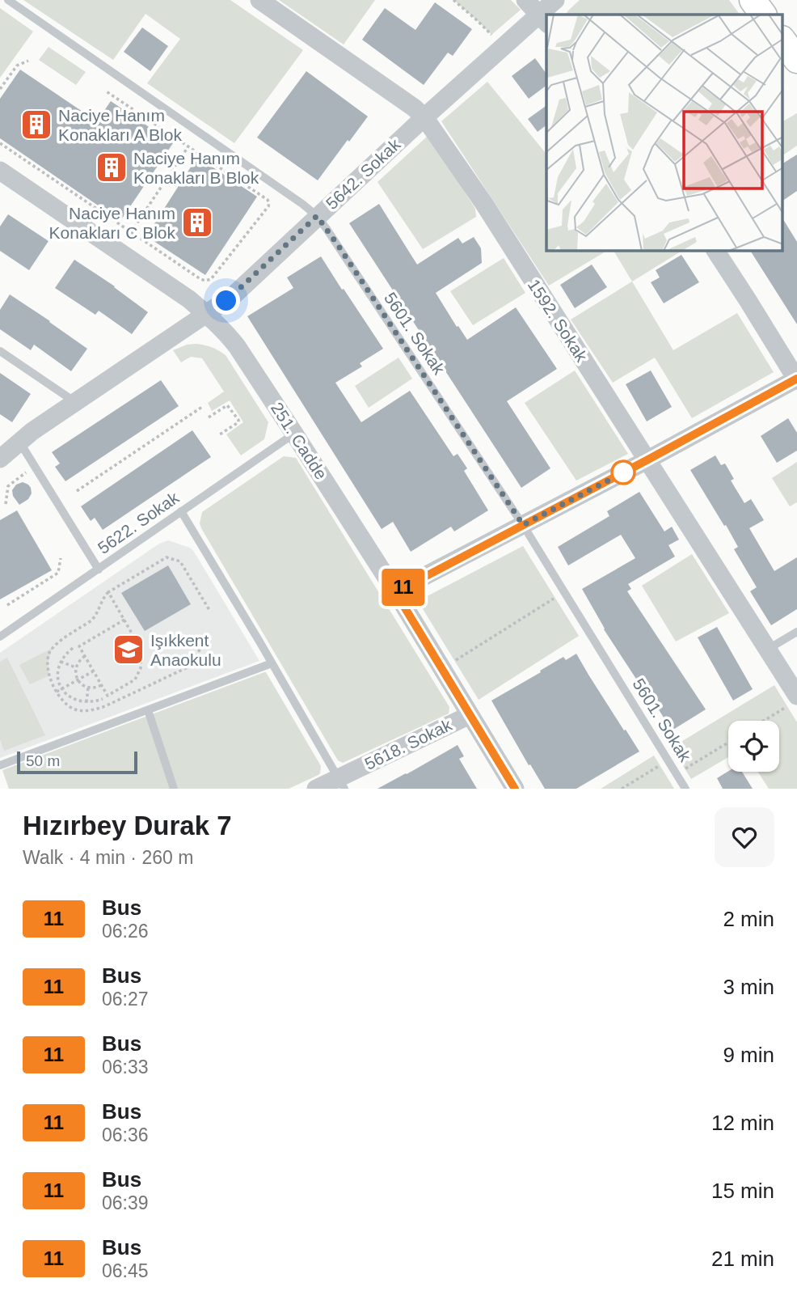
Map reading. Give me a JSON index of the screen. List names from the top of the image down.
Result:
{
  "streets": {
    "street": [
      "5642. Sokak",
      "1592. Sokak",
      "251. Cadde",
      "5618. Sokak"
    ],
    "lane": ["5601. Sokak", "5622. Sokak"]
  },
  "crossings": [
    ["5642. Sokak", "1592. Sokak"],
    ["5642. Sokak", "5601. Sokak"],
    ["5642. Sokak", "251. Cadde"],
    ["251. Cadde", "5622. Sokak"],
    ["251. Cadde", "5618. Sokak"]
  ],
  "places": {
    "building": ["Naciye Hanım Konakları A Blok", "Naciye Hanım Konakları B Blok", "Naciye Hanım Konakları C Blok"],
    "school or university": ["Işıkkent Anaokulu"]
  },
  "lines": ["bus line 11"],
  "scale_bar": "50 m",
  "page": {
    "on_map": "11",
    "scale": "50 m",
    "heading": ["Hızırbey Durak 7", "Walk · 4 min · 260 m"],
    "list": [
      {
        "mark": "11",
        "name": "Bus",
        "note": "06:26",
        "value": "2 min"
      },
      {
        "mark": "11",
        "name": "Bus",
        "note": "06:27",
        "value": "3 min"
      },
      {
        "mark": "11",
        "name": "Bus",
        "note": "06:33",
        "value": "9 min"
      },
      {
        "mark": "11",
        "name": "Bus",
        "note": "06:36",
        "value": "12 min"
      },
      {
        "mark": "11",
        "name": "Bus",
        "note": "06:39",
        "value": "15 min"
      },
      {
        "mark": "11",
        "name": "Bus",
        "note": "06:45",
        "value": "21 min"
      }
    ]
  }
}
